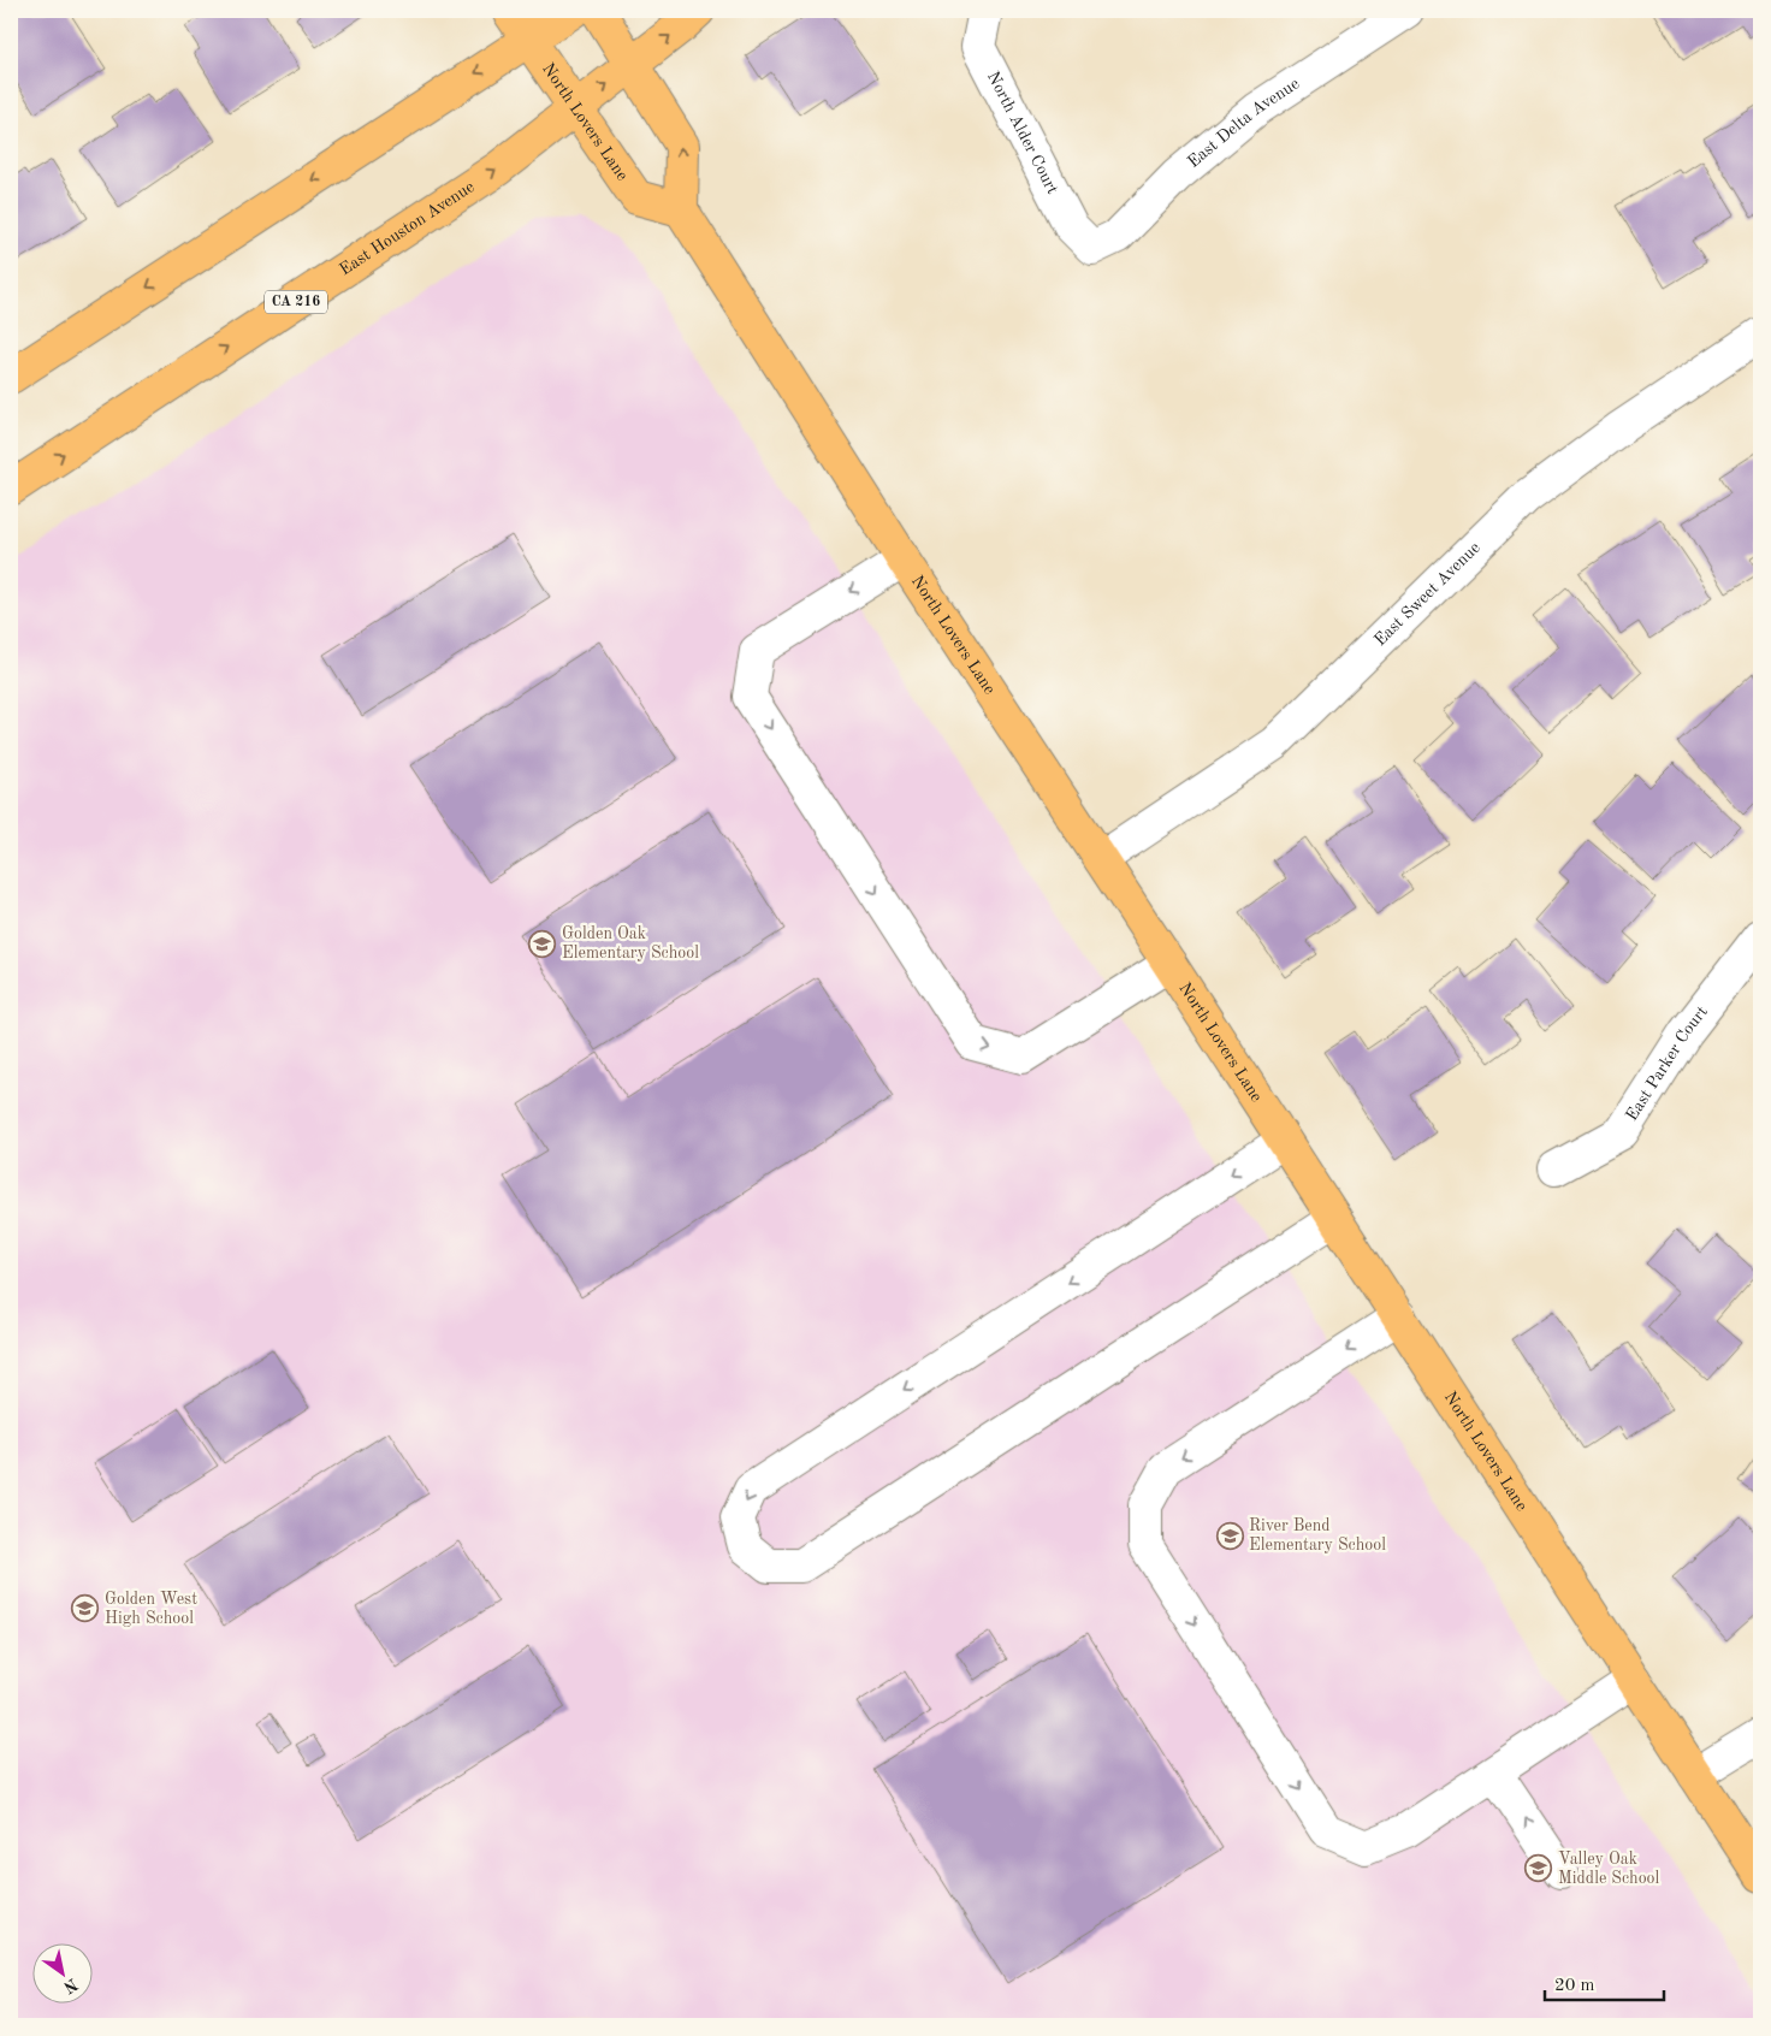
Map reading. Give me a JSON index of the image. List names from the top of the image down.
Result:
{
  "streets": {
    "main road": ["North Lovers Lane", "East Houston Avenue", "CA 216"],
    "street": [
      "East Delta Avenue",
      "North Alder Court",
      "East Sweet Avenue",
      "East Parker Court"
    ]
  },
  "crossings": [
    ["North Lovers Lane", "East Houston Avenue"],
    ["North Lovers Lane", "East Sweet Avenue"],
    ["East Delta Avenue", "North Alder Court"]
  ],
  "places": {
    "school or university": [
      "Golden Oak Elementary School",
      "River Bend Elementary School",
      "Golden West High School",
      "Valley Oak Middle School"
    ]
  },
  "scale_bar": "20 m",
  "north": "bottom right"
}
